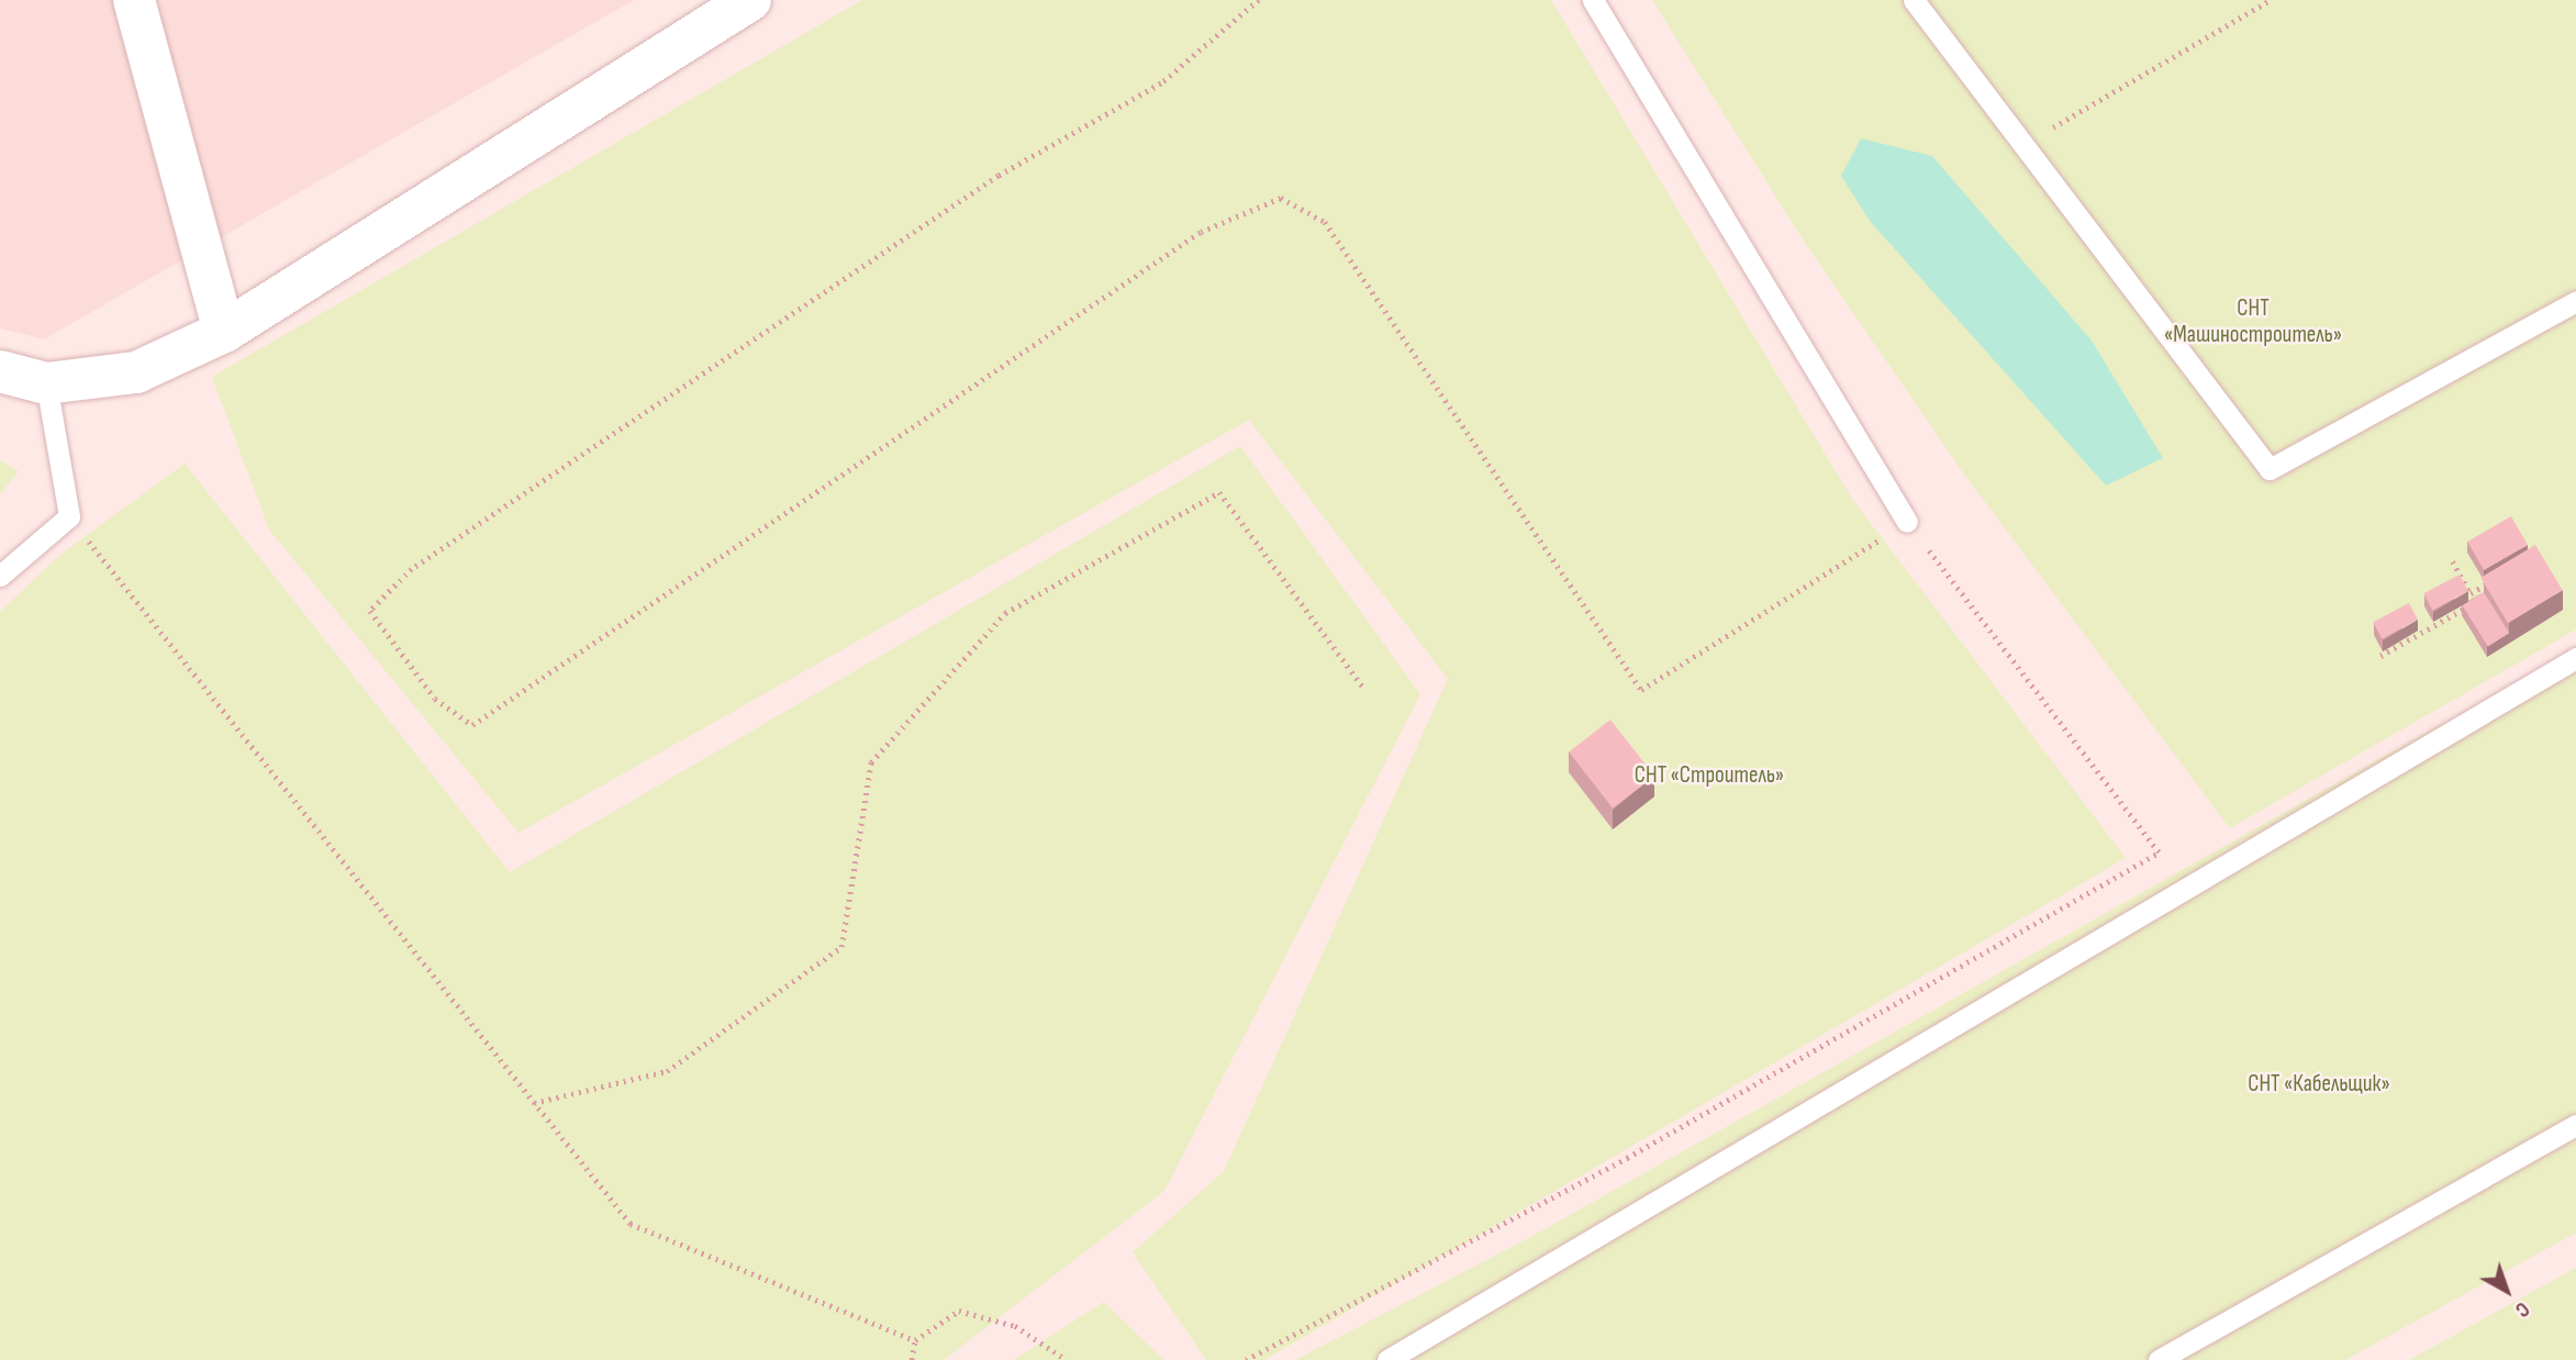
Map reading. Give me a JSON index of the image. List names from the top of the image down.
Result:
{
  "parks": ["СНТ «Машиностроитель»", "СНТ «Строитель»", "СНТ «Кабельщик»"],
  "north": "bottom right"
}
